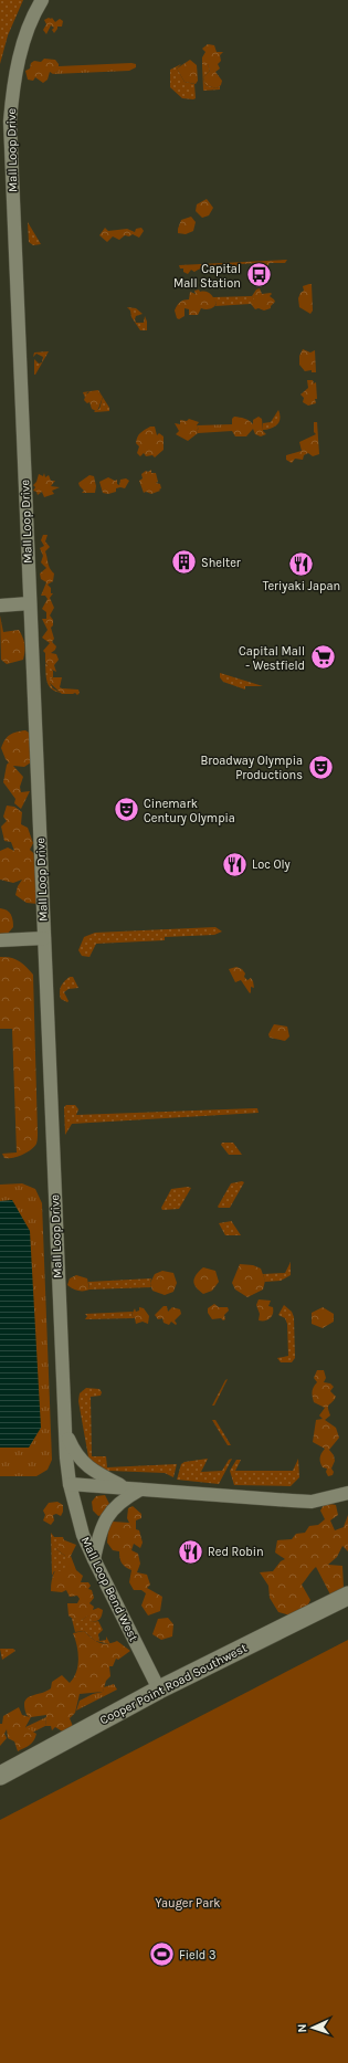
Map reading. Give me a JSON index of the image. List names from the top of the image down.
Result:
{
  "streets": {
    "main road": ["Cooper Point Road Southwest"],
    "street": ["Mall Loop Drive", "Mall Loop Bend West"]
  },
  "crossings": [
    ["Mall Loop Drive", "Mall Loop Bend West"],
    ["Mall Loop Bend West", "Cooper Point Road Southwest"]
  ],
  "parks": ["Yauger Park"],
  "places": {
    "bus stop": ["Capital Mall Station"],
    "building": ["Shelter"],
    "restaurant": ["Teriyaki Japan", "Loc Oly", "Red Robin"],
    "supermarket": ["Capital Mall - Westfield"],
    "theatre": ["Broadway Olympia Productions", "Cinemark Century Olympia"],
    "sports": ["Field 3"]
  },
  "north": "left"
}
